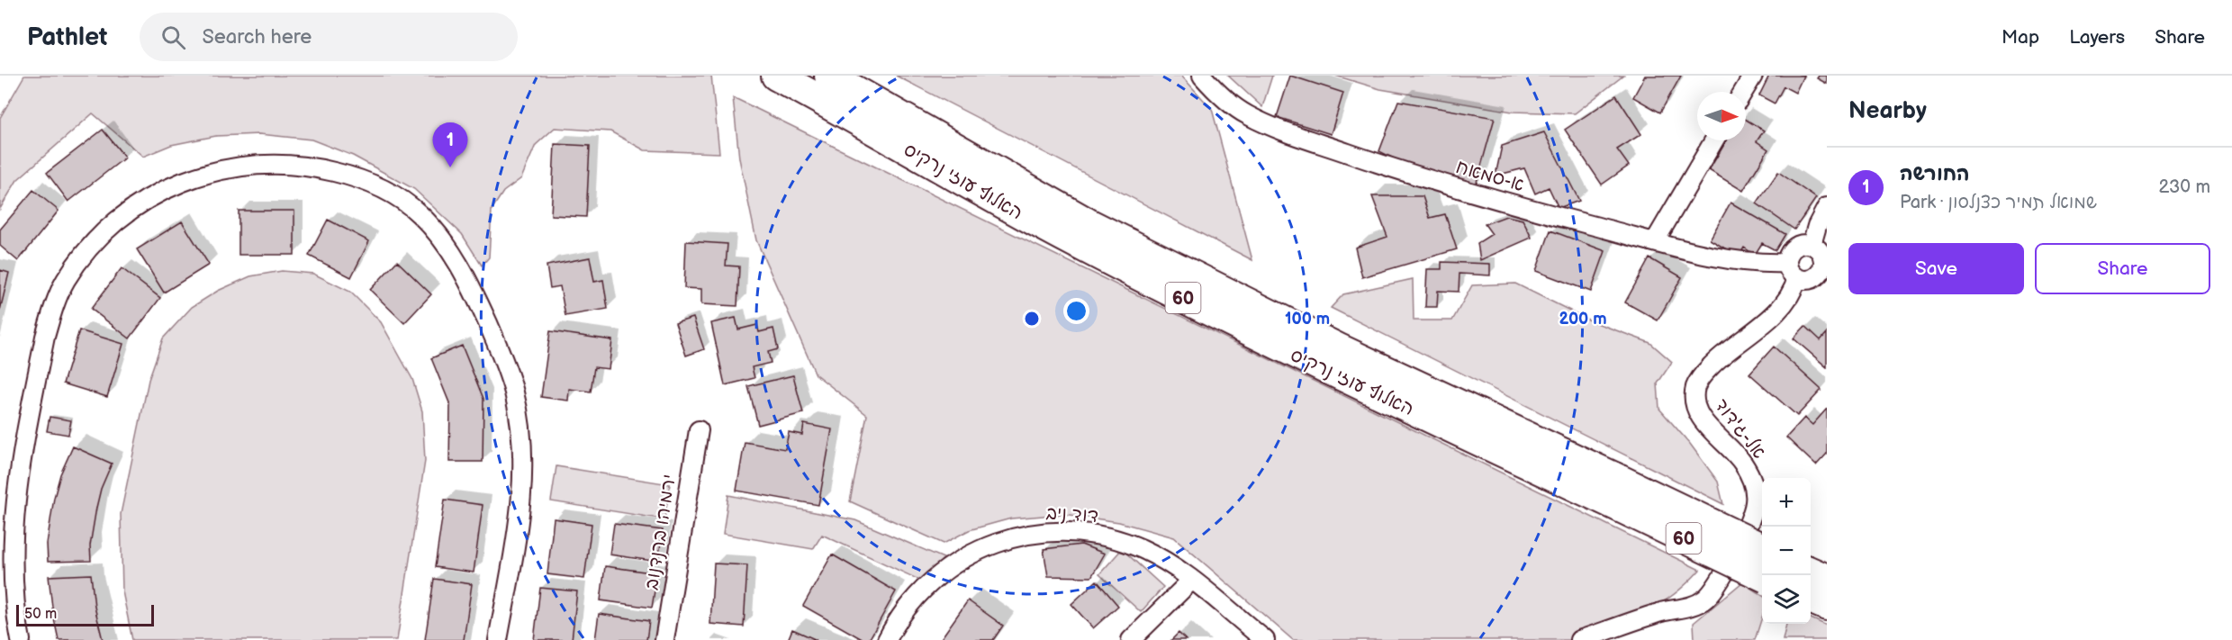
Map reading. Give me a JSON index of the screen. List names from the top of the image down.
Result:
{
  "streets": {
    "highway": ["האלוף עוזי נרקיס", "60"],
    "street": [
      "א-סמאח",
      "אל-ג'דוד",
      "דוד ניב",
      "ירמיהו ברנדנוב"
    ]
  },
  "crossings": [
    ["א-סמאח", "אל-ג'דוד"]
  ],
  "scale_bar": "50 m",
  "north": "right",
  "page": {
    "header": "Pathlet",
    "search": "Search here",
    "nav": ["Map", "Layers", "Share"],
    "heading": "Nearby",
    "pins": "1",
    "list": [
      {
        "mark": "1",
        "name": "החורשה",
        "note": "Park · שמואל תמיר כצנלסון",
        "value": "230 m"
      }
    ],
    "buttons": ["Save", "Share"],
    "map_buttons": ["+", "−"],
    "scale": "50 m"
  },
  "rings": ["100 m", "200 m"]
}
